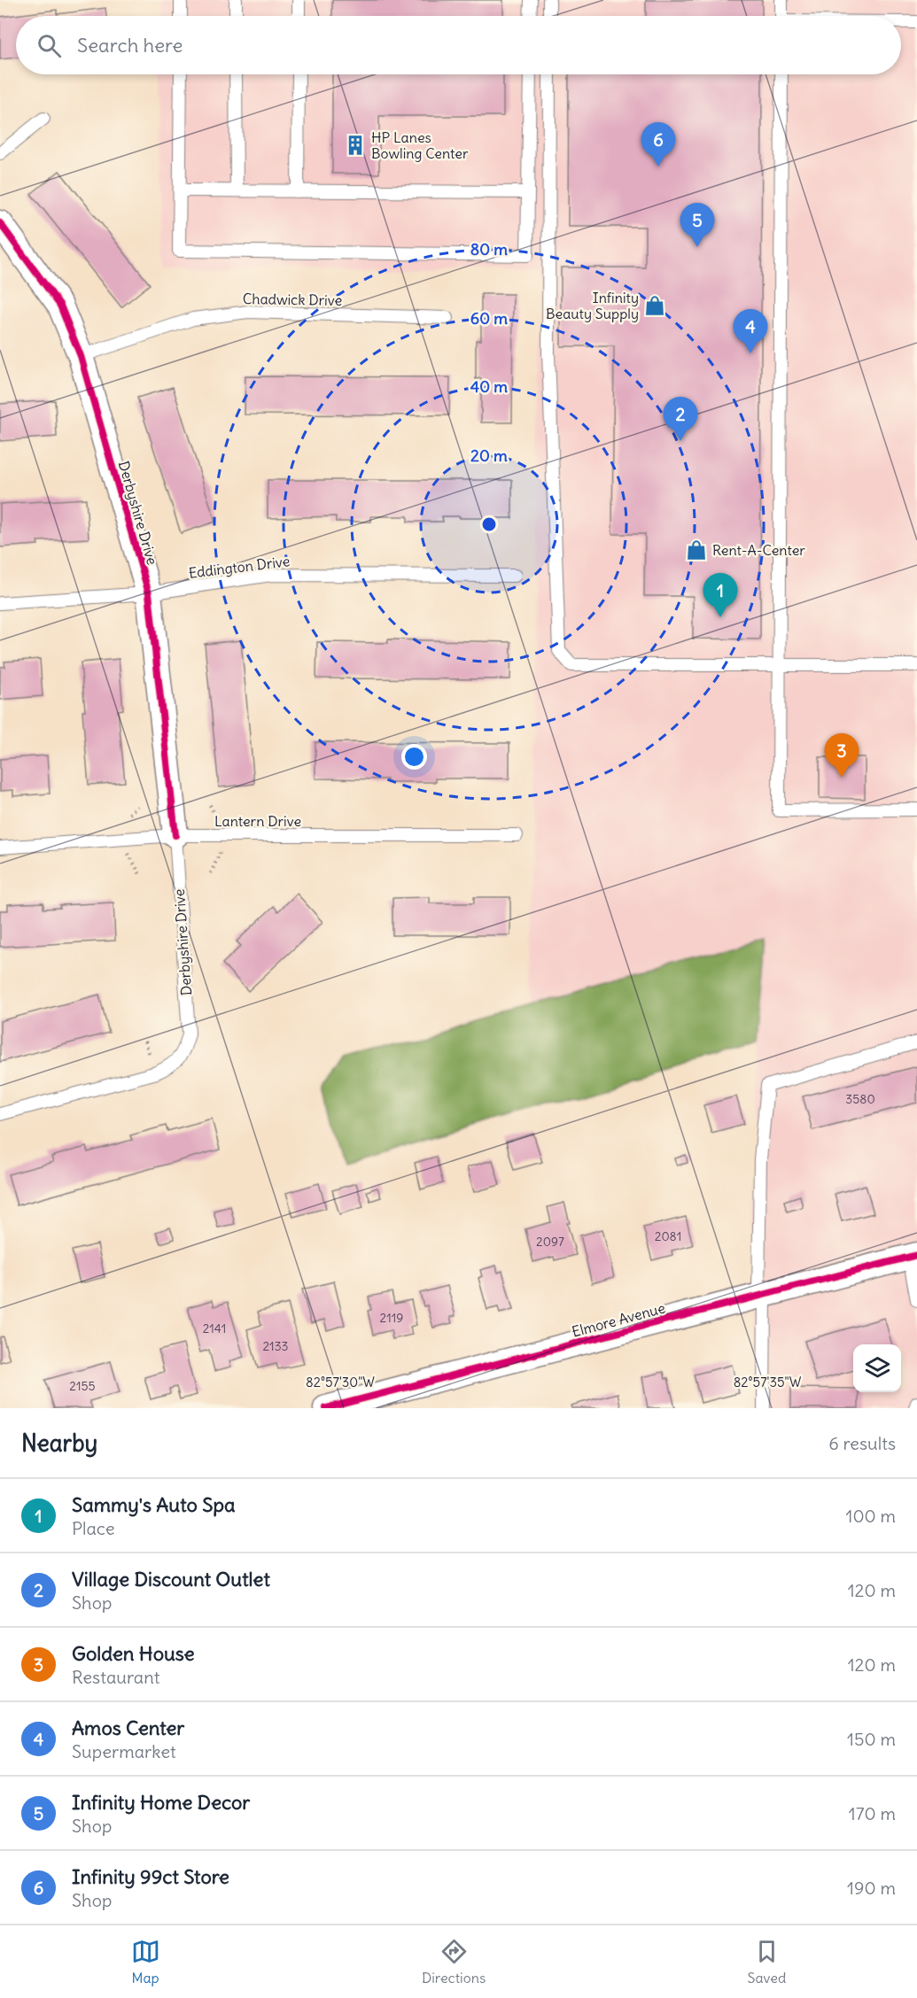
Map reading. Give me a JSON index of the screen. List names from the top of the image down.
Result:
{
  "streets": {
    "street": ["Derbyshire Drive", "Elmore Avenue"],
    "lane": ["Chadwick Drive", "Eddington Drive", "Lantern Drive"]
  },
  "crossings": [
    ["Chadwick Drive", "Derbyshire Drive"],
    ["Derbyshire Drive", "Eddington Drive"],
    ["Derbyshire Drive", "Lantern Drive"]
  ],
  "places": {
    "building": ["HP Lanes Bowling Center"],
    "shop": ["Infinity Beauty Supply", "Rent-A-Center"]
  },
  "house_numbers": [
    "3580",
    "2081",
    "2097",
    "2119",
    "2141",
    "2133",
    "2155"
  ],
  "page": {
    "search": "Search here",
    "pins": [
      "6",
      "5",
      "4",
      "2",
      "1",
      "3"
    ],
    "heading": ["Nearby", "6 results"],
    "list": [
      {
        "mark": "1",
        "name": "Sammy's Auto Spa",
        "note": "Place",
        "value": "100 m"
      },
      {
        "mark": "2",
        "name": "Village Discount Outlet",
        "note": "Shop",
        "value": "120 m"
      },
      {
        "mark": "3",
        "name": "Golden House",
        "note": "Restaurant",
        "value": "120 m"
      },
      {
        "mark": "4",
        "name": "Amos Center",
        "note": "Supermarket",
        "value": "150 m"
      },
      {
        "mark": "5",
        "name": "Infinity Home Decor",
        "note": "Shop",
        "value": "170 m"
      },
      {
        "mark": "6",
        "name": "Infinity 99ct Store",
        "note": "Shop",
        "value": "190 m"
      }
    ],
    "nav": ["Map", "Directions", "Saved"]
  },
  "coordinates": ["82°57'30\"W", "82°57'35\"W"],
  "rings": [
    "80 m",
    "60 m",
    "40 m",
    "20 m"
  ]
}
